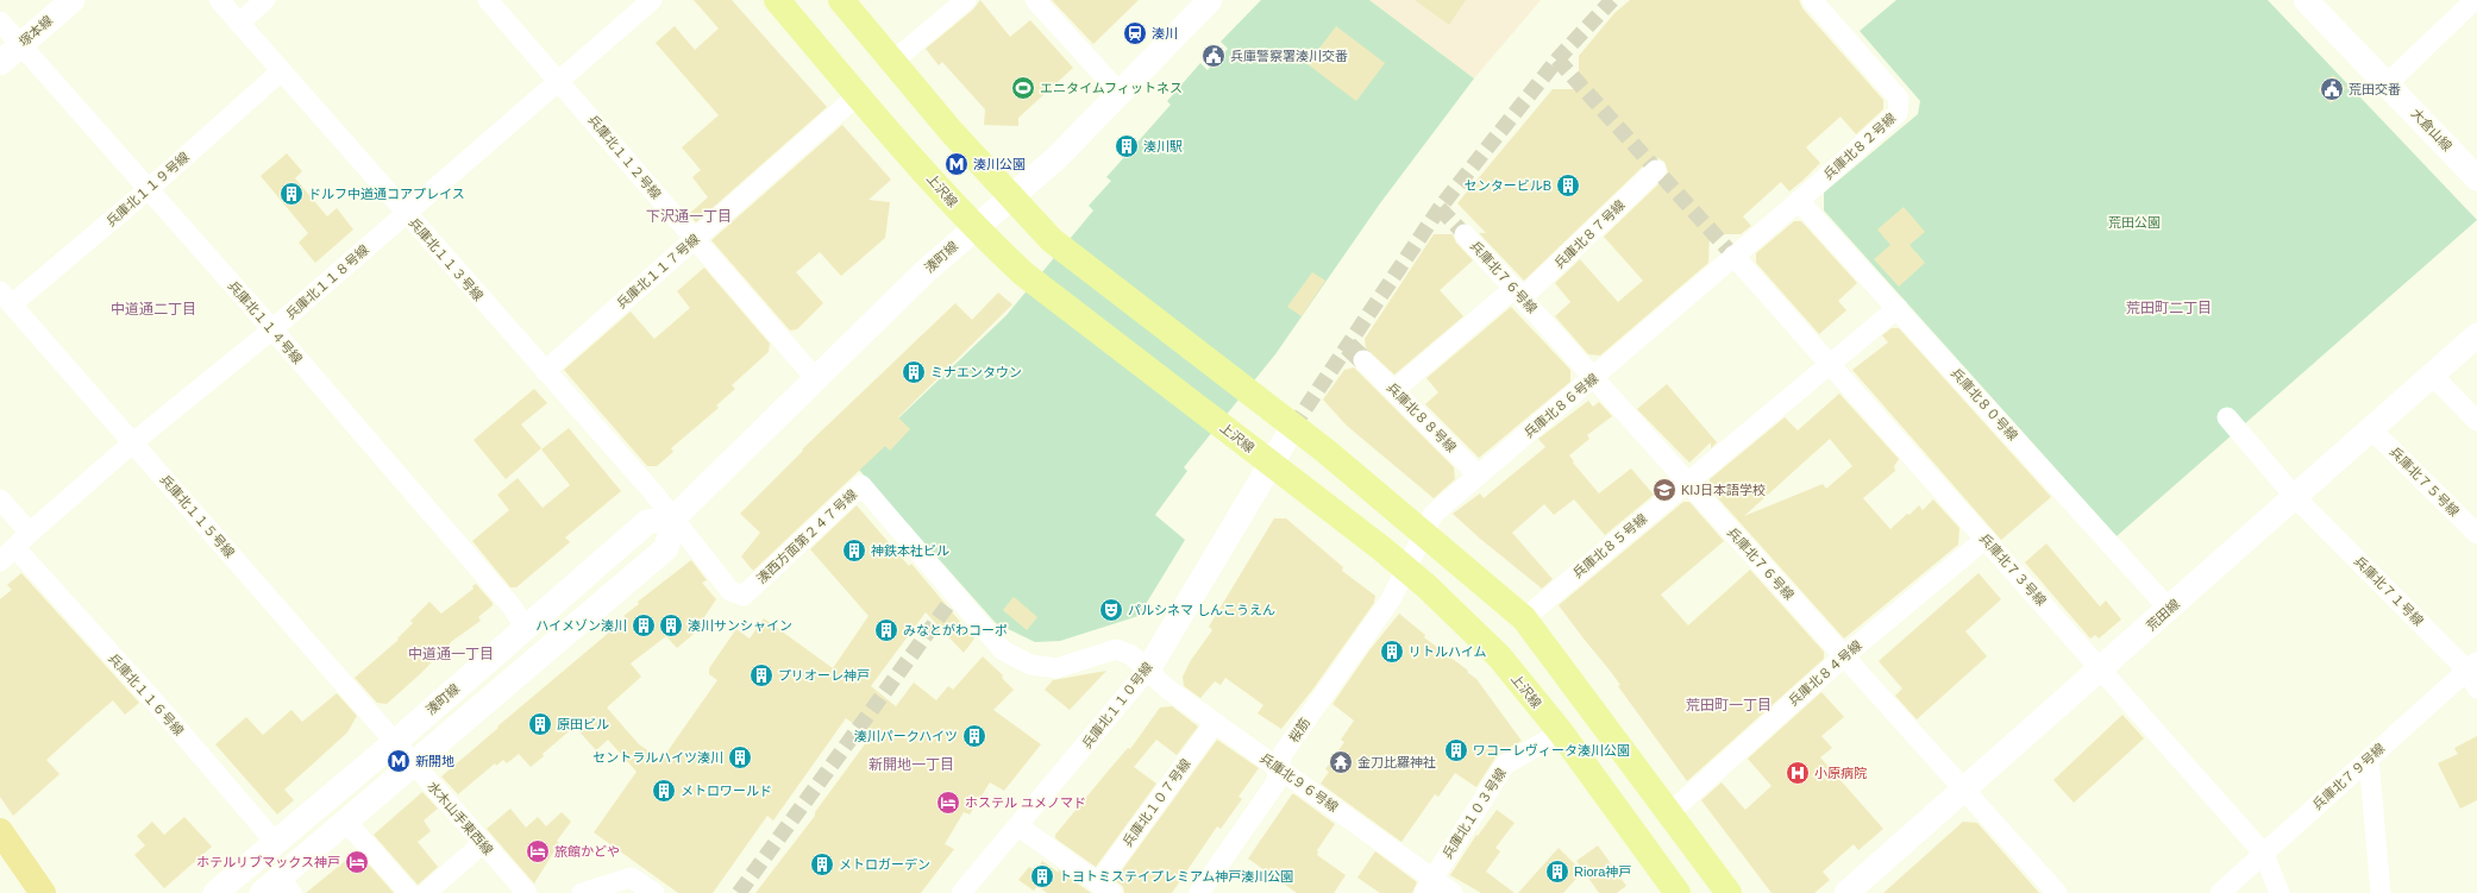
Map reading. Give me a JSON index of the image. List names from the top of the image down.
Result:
{
  "streets": {
    "main road": ["上沢線"],
    "street": [
      "塚本線",
      "大倉山線",
      "兵庫北８２号線",
      "兵庫北１１２号線",
      "兵庫北１１９号線",
      "兵庫北８７号線",
      "湊町線",
      "兵庫北１１３号線",
      "兵庫北１１７号線",
      "兵庫北７６号線",
      "兵庫北１１８号線",
      "兵庫北１１４号線",
      "兵庫北８０号線",
      "兵庫北８６号線",
      "兵庫北８８号線",
      "兵庫北７５号線",
      "兵庫北１１５号線",
      "湊西方面第２４７号線",
      "兵庫北８５号線",
      "兵庫北７３号線",
      "兵庫北７１号線",
      "荒田線",
      "兵庫北８４号線",
      "兵庫北１１６号線",
      "兵庫北１１０号線",
      "桜筋",
      "兵庫北７９号線",
      "兵庫北９６号線",
      "兵庫北１０７号線",
      "兵庫北１０３号線",
      "水木山手東西線"
    ]
  },
  "crossings": [
    ["塚本線", "兵庫北１１４号線"],
    ["兵庫北８２号線", "兵庫北８０号線"],
    ["兵庫北８２号線", "兵庫北８６号線"],
    ["兵庫北８２号線", "兵庫北７３号線"],
    ["兵庫北１１２号線", "湊町線"],
    ["兵庫北１１２号線", "兵庫北１１７号線"],
    ["兵庫北１１２号線", "兵庫北１１８号線"],
    ["兵庫北１１９号線", "兵庫北１１３号線"],
    ["兵庫北１１９号線", "兵庫北１１４号線"],
    ["兵庫北１１９号線", "兵庫北１１５号線"],
    ["上沢線", "湊町線"],
    ["上沢線", "兵庫北１１７号線"],
    ["上沢線", "兵庫北８６号線"],
    ["上沢線", "兵庫北１１０号線"],
    ["上沢線", "桜筋"],
    ["上沢線", "兵庫北１０３号線"],
    ["兵庫北８７号線", "兵庫北７６号線"],
    ["兵庫北８７号線", "兵庫北８８号線"],
    ["湊町線", "兵庫北１１３号線"],
    ["湊町線", "兵庫北１１４号線"],
    ["湊町線", "兵庫北１１５号線"],
    ["湊町線", "湊西方面第２４７号線"],
    ["湊町線", "兵庫北１１６号線"],
    ["湊町線", "水木山手東西線"],
    ["兵庫北１１３号線", "兵庫北１１７号線"],
    ["兵庫北１１３号線", "兵庫北１１８号線"],
    ["兵庫北１１３号線", "湊西方面第２４７号線"],
    ["兵庫北７６号線", "兵庫北８６号線"],
    ["兵庫北７６号線", "兵庫北８５号線"],
    ["兵庫北７６号線", "荒田線"],
    ["兵庫北７６号線", "兵庫北８４号線"],
    ["兵庫北１１８号線", "兵庫北１１４号線"],
    ["兵庫北１１８号線", "兵庫北１１５号線"],
    ["兵庫北１１８号線", "兵庫北１１６号線"],
    ["兵庫北８０号線", "兵庫北８５号線"],
    ["兵庫北８０号線", "荒田線"],
    ["兵庫北８６号線", "兵庫北８８号線"],
    ["兵庫北８６号線", "兵庫北７３号線"],
    ["兵庫北８６号線", "桜筋"],
    ["兵庫北７５号線", "荒田線"],
    ["兵庫北１１５号線", "水木山手東西線"],
    ["湊西方面第２４７号線", "兵庫北９６号線"],
    ["兵庫北８５号線", "兵庫北７３号線"],
    ["兵庫北７３号線", "荒田線"],
    ["兵庫北７３号線", "兵庫北８４号線"],
    ["兵庫北７３号線", "兵庫北７９号線"],
    ["兵庫北７１号線", "荒田線"],
    ["兵庫北７１号線", "兵庫北７９号線"],
    ["兵庫北１１０号線", "兵庫北９６号線"],
    ["桜筋", "兵庫北９６号線"],
    ["兵庫北９６号線", "兵庫北１０７号線"],
    ["兵庫北９６号線", "兵庫北１０３号線"]
  ],
  "districts": [
    "下沢通一丁目",
    "荒田町二丁目",
    "中道通二丁目",
    "中道通一丁目",
    "荒田町一丁目",
    "新開地一丁目"
  ],
  "parks": ["荒田公園"],
  "places": {
    "station": ["湊川"],
    "public building": ["兵庫警察署湊川交番", "荒田交番"],
    "sports": ["エニタイムフィットネス"],
    "building": [
      "湊川駅",
      "センタービルB",
      "ドルフ中道通コアプレイス",
      "ミナエンタウン",
      "神鉄本社ビル",
      "ハイメゾン湊川",
      "湊川サンシャイン",
      "みなとがわコーポ",
      "リトルハイム",
      "プリオーレ神戸",
      "原田ビル",
      "湊川パークハイツ",
      "ワコーレヴィータ湊川公園",
      "セントラルハイツ湊川",
      "メトロワールド",
      "メトロガーデン",
      "Riora神戸",
      "トヨトミステイプレミアム神戸湊川公園"
    ],
    "metro station": ["湊川公園", "新開地"],
    "school or university": ["KIJ日本語学校"],
    "theatre": ["パルシネマ しんこうえん"],
    "temple": ["金刀比羅神社"],
    "hospital": ["小原病院"],
    "hotel": ["ホステル ユメノマド", "旅館かどや", "ホテルリブマックス神戸"]
  }
}
